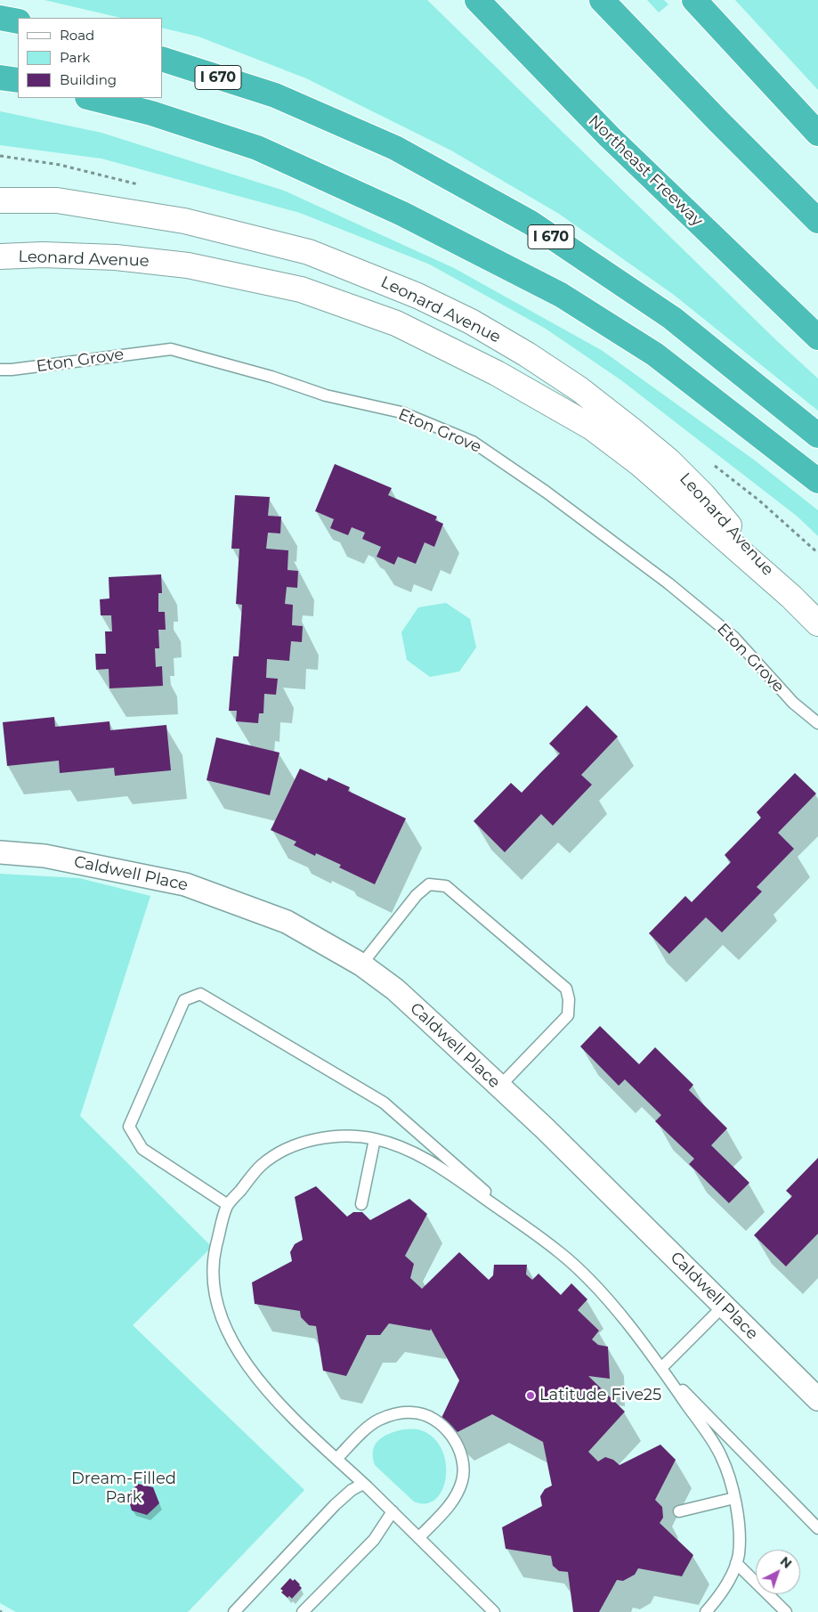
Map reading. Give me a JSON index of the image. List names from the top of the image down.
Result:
{
  "streets": {
    "highway": ["I 670", "Northeast Freeway"],
    "street": ["Leonard Avenue", "Caldwell Place"],
    "lane": ["Eton Grove"]
  },
  "parks": ["Dream-Filled Park"],
  "places": ["Latitude Five25"],
  "legend": ["Road", "Park", "Building"],
  "north": "top right"
}
